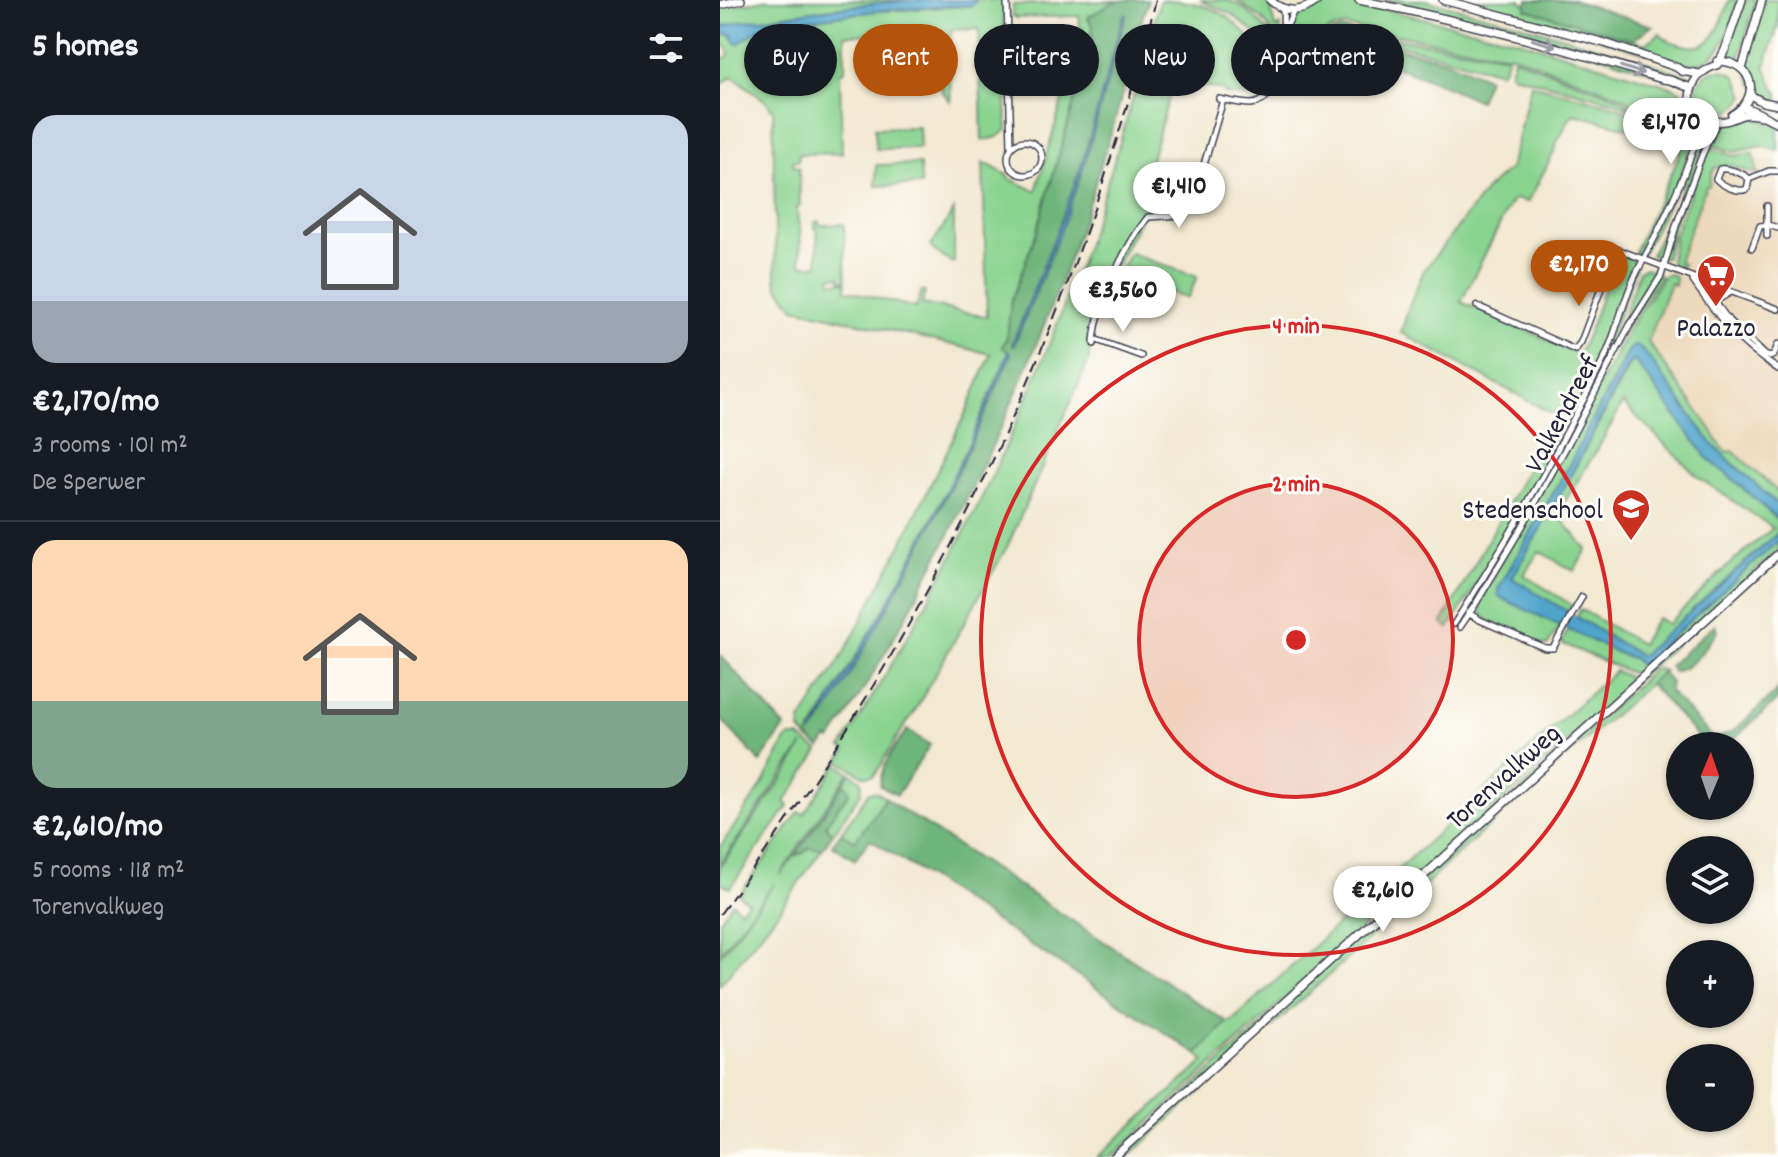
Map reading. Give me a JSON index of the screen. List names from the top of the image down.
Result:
{
  "streets": {
    "main road": ["Torenvalkweg"],
    "street": ["Valkendreef"]
  },
  "places": {
    "supermarket": ["Palazzo"],
    "school or university": ["Stedenschool"]
  },
  "north": "top",
  "page": {
    "heading": "5 homes",
    "chip": [
      "Buy",
      "Rent",
      "Filters",
      "New",
      "Apartment"
    ],
    "list": [
      {
        "name": "€2,170/mo",
        "note": "3 rooms · 101 m² · De Sperwer"
      },
      {
        "name": "€2,610/mo",
        "note": "5 rooms · 118 m² · Torenvalkweg"
      }
    ],
    "price": [
      "€1,470",
      "€1,410",
      "€2,170",
      "€3,560",
      "€2,610"
    ],
    "map_buttons": ["+", "−"]
  },
  "rings": ["4 min", "2 min"]
}
